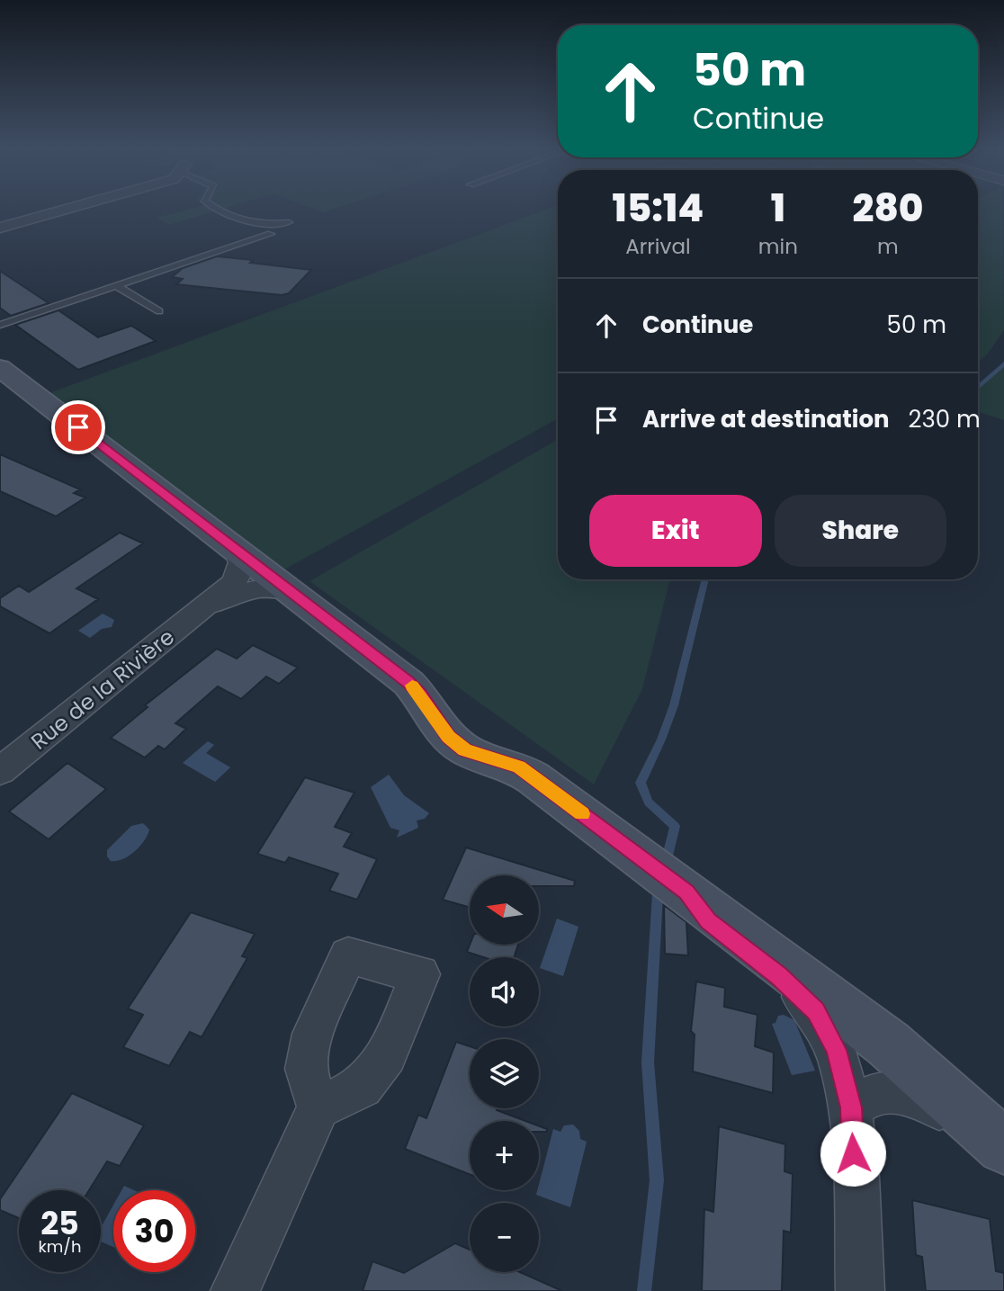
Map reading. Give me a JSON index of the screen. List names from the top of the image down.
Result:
{
  "streets": {
    "street": ["Rue de la Rivière"]
  },
  "north": "left",
  "page": {
    "turn": ["50 m", "Continue"],
    "eta": [
      "15:14",
      "Arrival",
      "1",
      "min",
      "280",
      "m"
    ],
    "list": [
      {
        "name": "Continue",
        "value": "50 m"
      },
      {
        "name": "Arrive at destination",
        "value": "230 m"
      }
    ],
    "buttons": ["Exit", "Share"],
    "map_buttons": ["+", "−"],
    "speed": "25 km/h",
    "limit": "30"
  }
}
